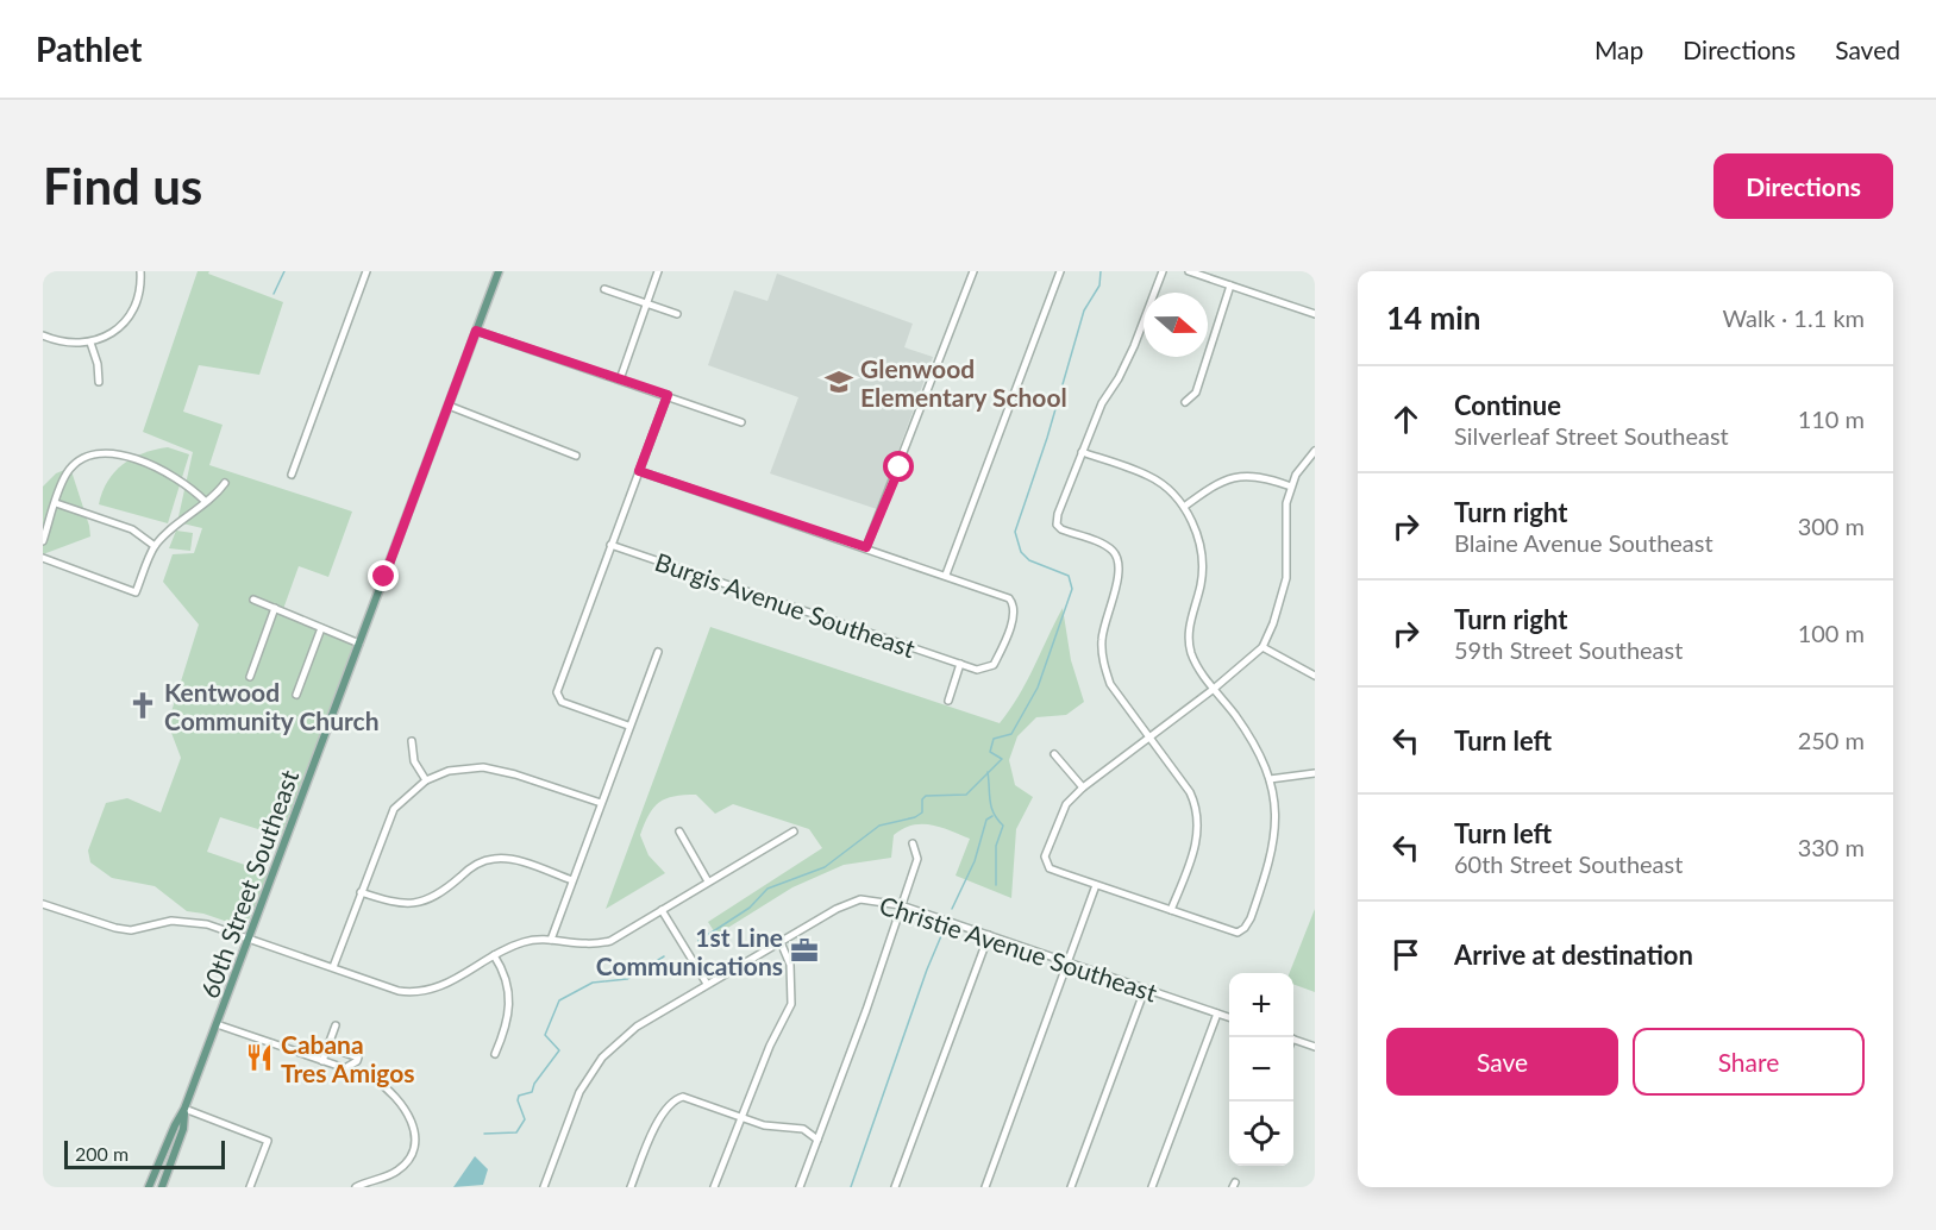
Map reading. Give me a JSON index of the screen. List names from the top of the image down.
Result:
{
  "streets": {
    "main road": ["60th Street Southeast"],
    "street": ["Burgis Avenue Southeast", "Christie Avenue Southeast"]
  },
  "places": {
    "school or university": ["Glenwood Elementary School"],
    "church": ["Kentwood Community Church"],
    "office": ["1st Line Communications"],
    "restaurant": ["Cabana Tres Amigos"]
  },
  "scale_bar": "200 m",
  "north": "right",
  "page": {
    "header": "Pathlet",
    "nav": ["Map", "Directions", "Saved"],
    "buttons": [
      "Directions",
      ["Save", "Share"]
    ],
    "title": "Find us",
    "heading": ["14 min", "Walk · 1.1 km"],
    "list": [
      ["Continue", "Silverleaf Street Southeast", "110 m"],
      ["Turn right", "Blaine Avenue Southeast", "300 m"],
      ["Turn right", "59th Street Southeast", "100 m"],
      ["Turn left", "250 m"],
      ["Turn left", "60th Street Southeast", "330 m"],
      "Arrive at destination"
    ],
    "map_buttons": ["+", "−"],
    "scale": "200 m"
  }
}
